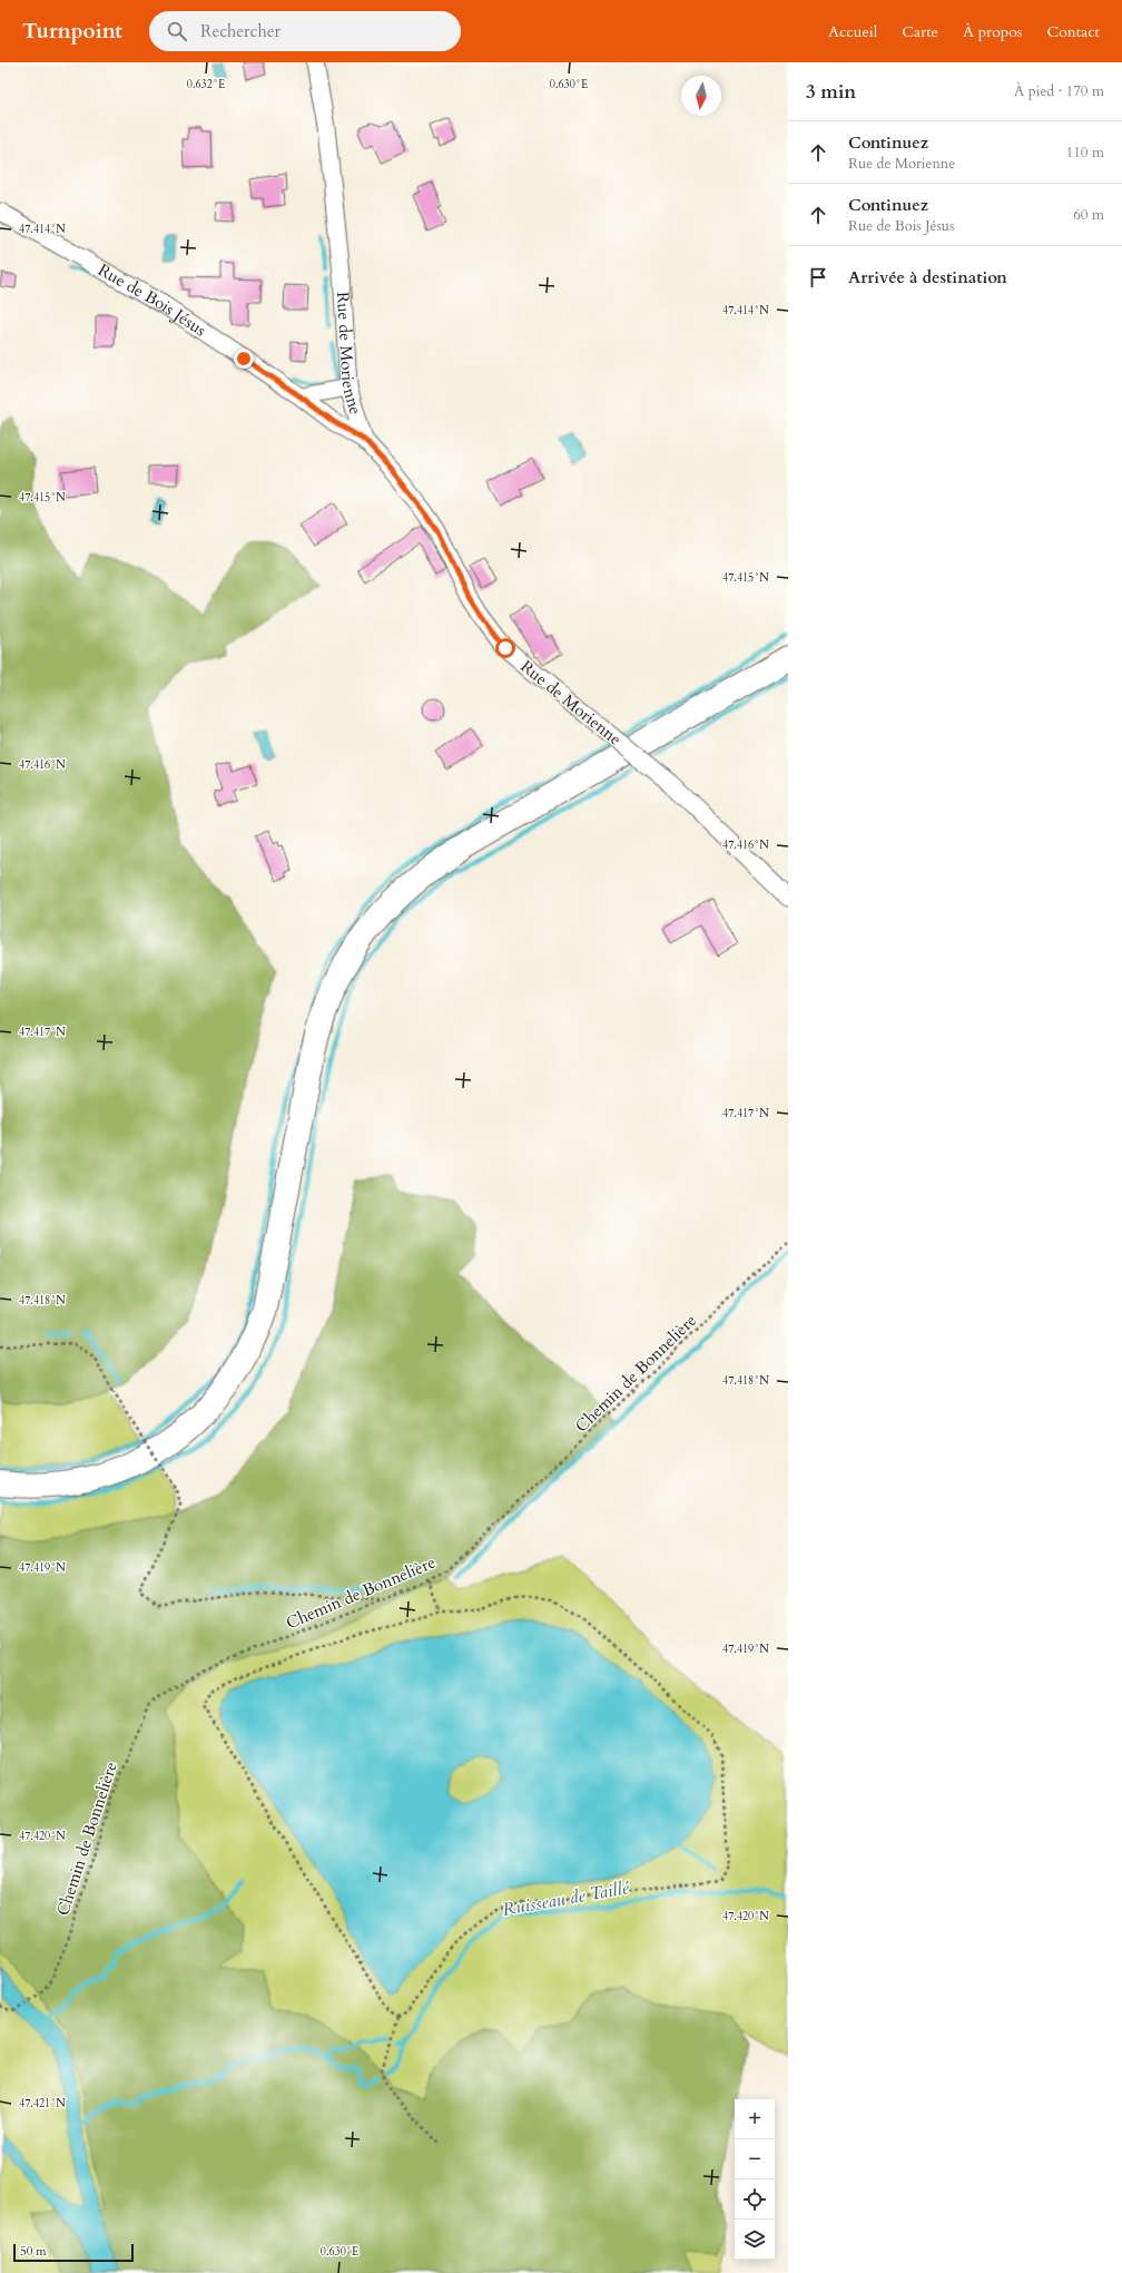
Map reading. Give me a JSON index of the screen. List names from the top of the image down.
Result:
{
  "streets": {
    "street": ["Rue de Bois Jésus", "Rue de Morienne"],
    "path": ["Chemin de Bonnelière"]
  },
  "crossings": [
    ["Rue de Bois Jésus", "Rue de Morienne"]
  ],
  "water": ["Ruisseau de Taillé"],
  "scale_bar": "50 m",
  "north": "bottom",
  "page": {
    "header": "Turnpoint",
    "search": "Rechercher",
    "nav": [
      "Accueil",
      "Carte",
      "À propos",
      "Contact"
    ],
    "heading": ["3 min", "À pied · 170 m"],
    "list": [
      ["Continuez", "Rue de Morienne", "110 m"],
      ["Continuez", "Rue de Bois Jésus", "60 m"],
      "Arrivée à destination"
    ],
    "map_buttons": ["+", "−"],
    "scale": "50 m"
  },
  "coordinates": [
    "0.632°E",
    "0.630°E",
    "47.414°N",
    "47.415°N",
    "47.416°N",
    "47.417°N",
    "47.418°N",
    "47.419°N",
    "47.420°N",
    "47.421°N"
  ]
}
